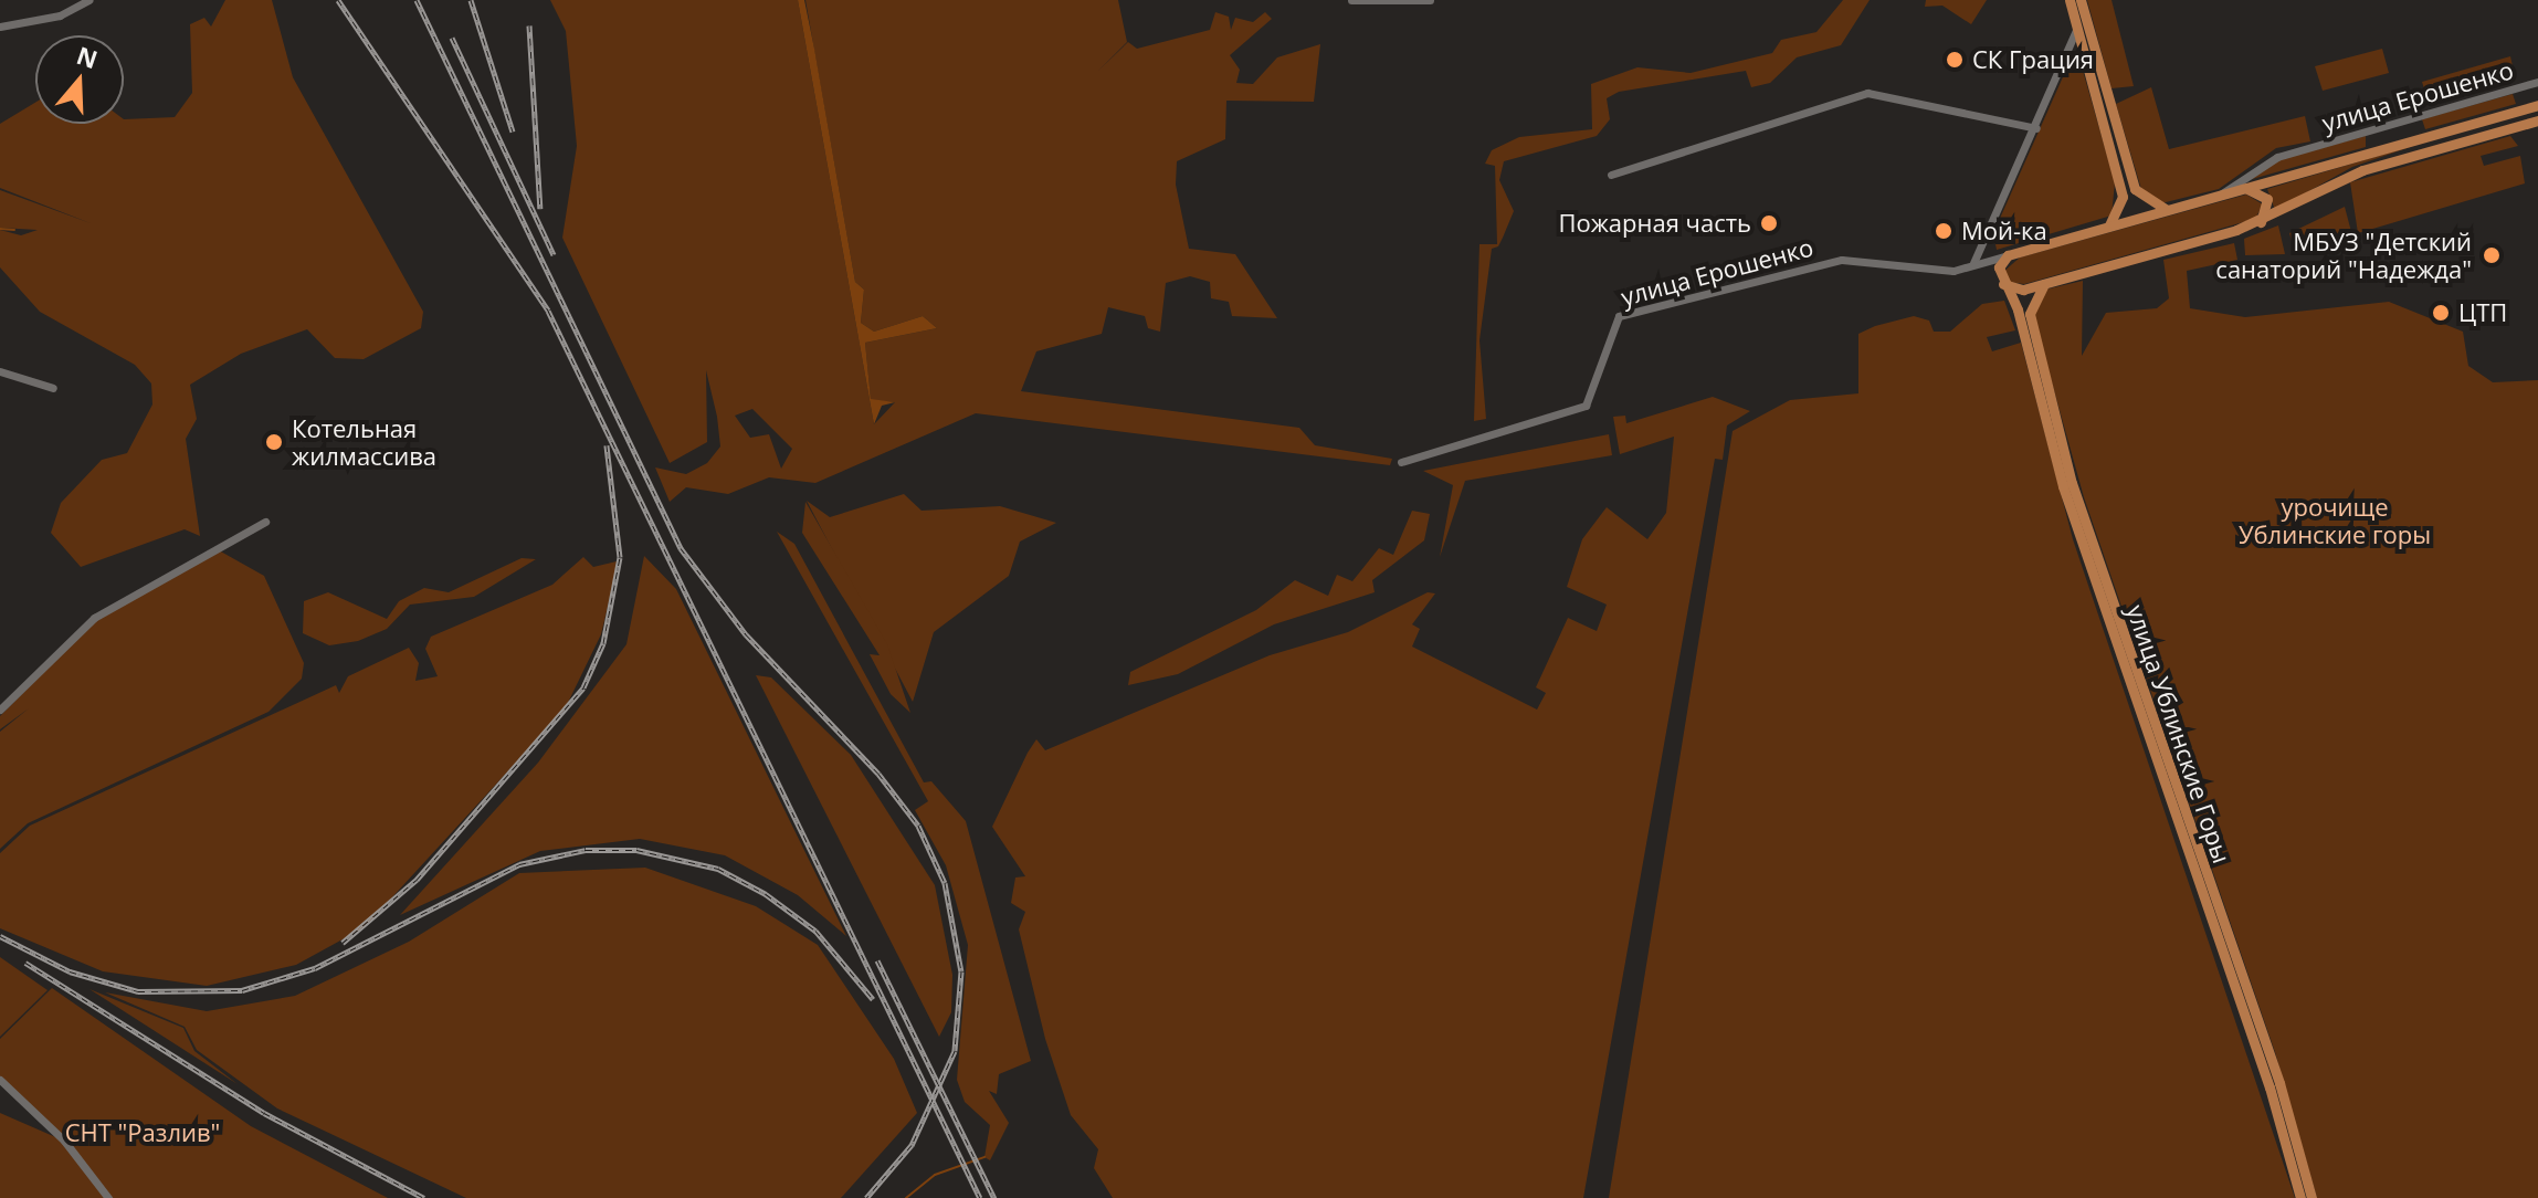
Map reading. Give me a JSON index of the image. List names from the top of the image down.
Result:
{
  "streets": {
    "main road": ["улица Ерошенко", "улица Ублинские Горы"]
  },
  "parks": ["урочище Ублинские горы", "СНТ \"Разлив\""],
  "places": [
    "СК Грация",
    "Пожарная часть",
    "Мой-ка",
    "МБУЗ \"Детский санаторий \"Надежда\"",
    "ЦТП",
    "Котельная жилмассива"
  ],
  "north": "top"
}
